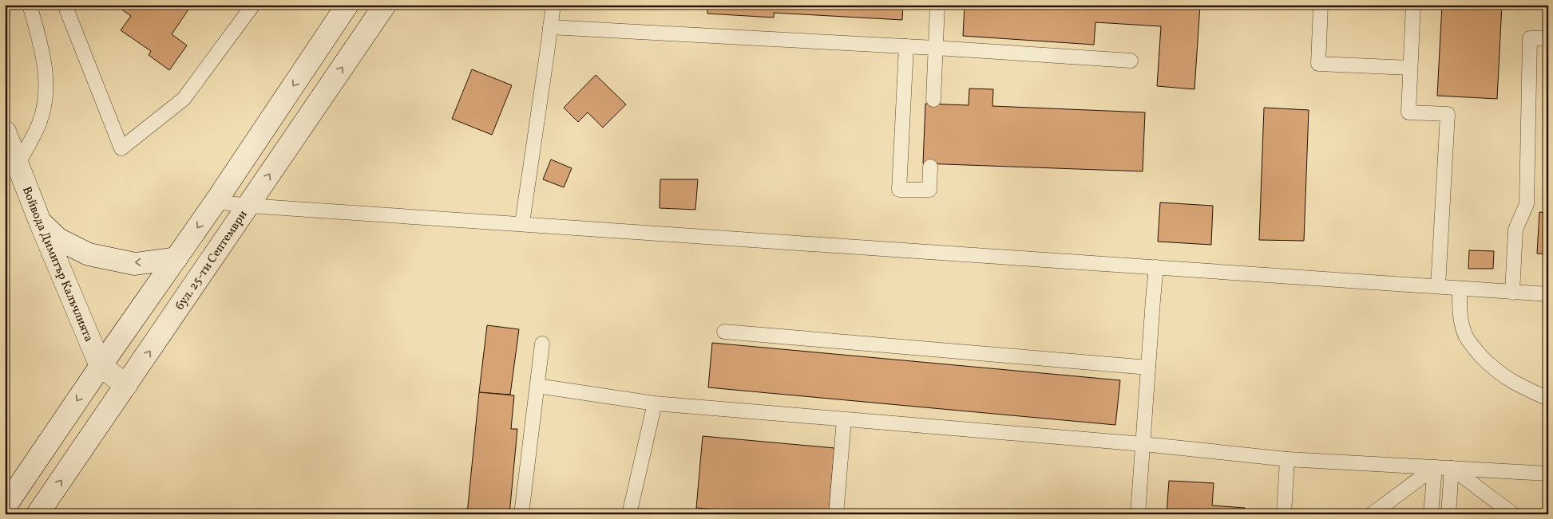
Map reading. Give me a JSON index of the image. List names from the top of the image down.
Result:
{
  "streets": {
    "main road": ["бул. 25-ти Септември", "Войвода Димитър Калъчлията"]
  }
}
